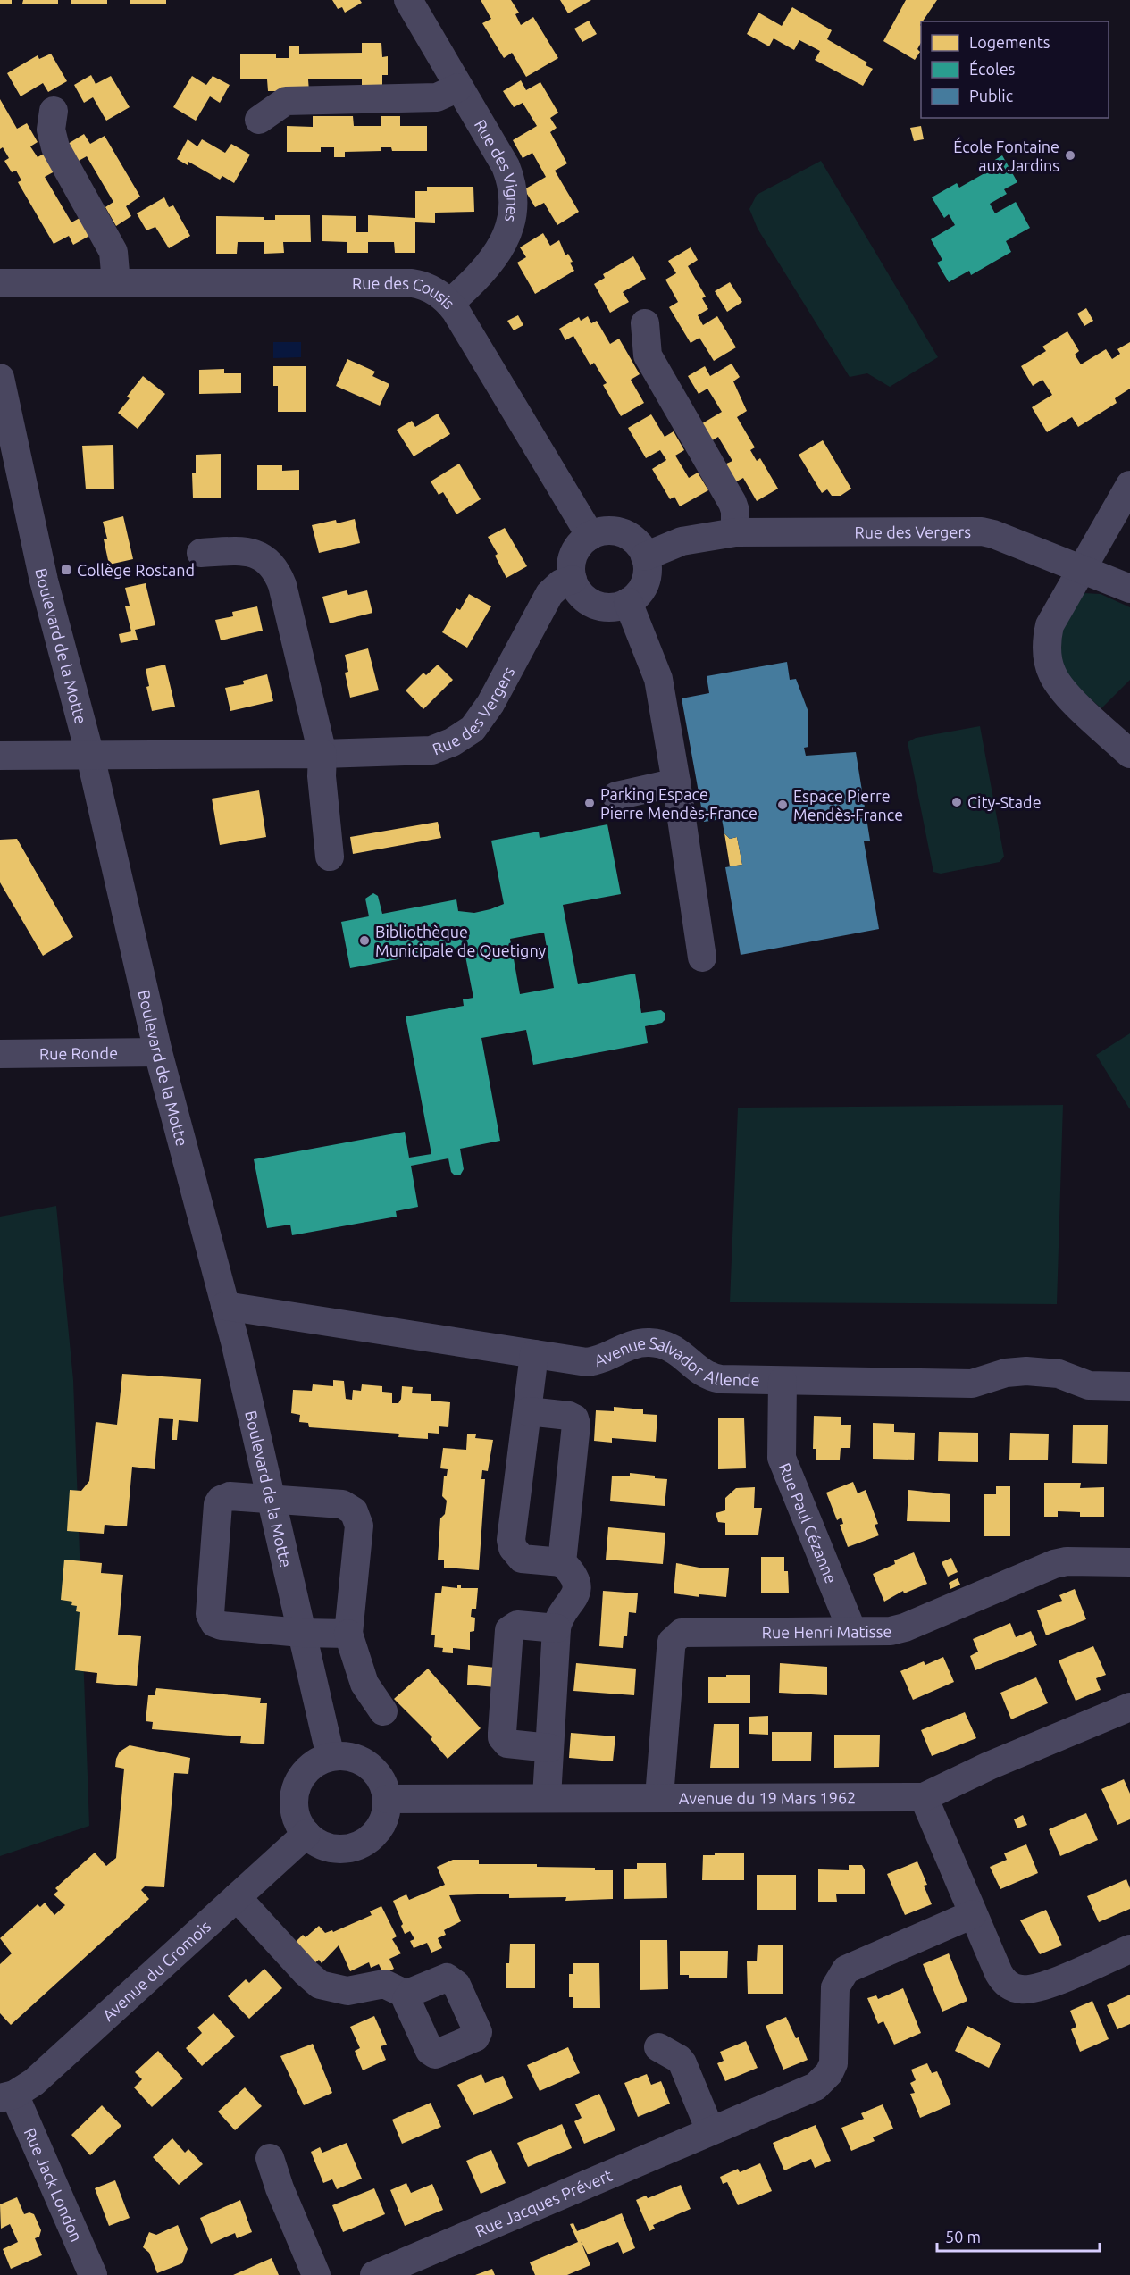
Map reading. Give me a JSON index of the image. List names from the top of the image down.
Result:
{
  "streets": {
    "street": [
      "Rue des Vignes",
      "Rue des Cousis",
      "Rue des Vergers",
      "Boulevard de la Motte",
      "Rue Ronde",
      "Avenue Salvador Allende",
      "Rue Paul Cézanne",
      "Rue Henri Matisse",
      "Avenue du 19 Mars 1962",
      "Avenue du Cromois",
      "Rue Jack London",
      "Rue Jacques Prévert"
    ]
  },
  "crossings": [
    ["Rue des Vignes", "Rue des Cousis"],
    ["Rue des Cousis", "Rue des Vergers"],
    ["Rue des Vergers", "Boulevard de la Motte"],
    ["Boulevard de la Motte", "Rue Ronde"],
    ["Boulevard de la Motte", "Avenue Salvador Allende"],
    ["Boulevard de la Motte", "Avenue du 19 Mars 1962"],
    ["Boulevard de la Motte", "Avenue du Cromois"],
    ["Avenue Salvador Allende", "Rue Paul Cézanne"],
    ["Rue Paul Cézanne", "Rue Henri Matisse"],
    ["Rue Henri Matisse", "Avenue du 19 Mars 1962"],
    ["Avenue du 19 Mars 1962", "Avenue du Cromois"],
    ["Avenue du Cromois", "Rue Jack London"]
  ],
  "places": {
    "other": [
      "École Fontaine aux Jardins",
      "City-Stade",
      "Parking Espace Pierre Mendès-France",
      "Espace Pierre Mendès-France",
      "Bibliothèque Municipale de Quetigny"
    ],
    "transit": ["Collège Rostand"]
  },
  "legend": ["Logements", "Écoles", "Public"],
  "scale_bar": "50 m"
}
